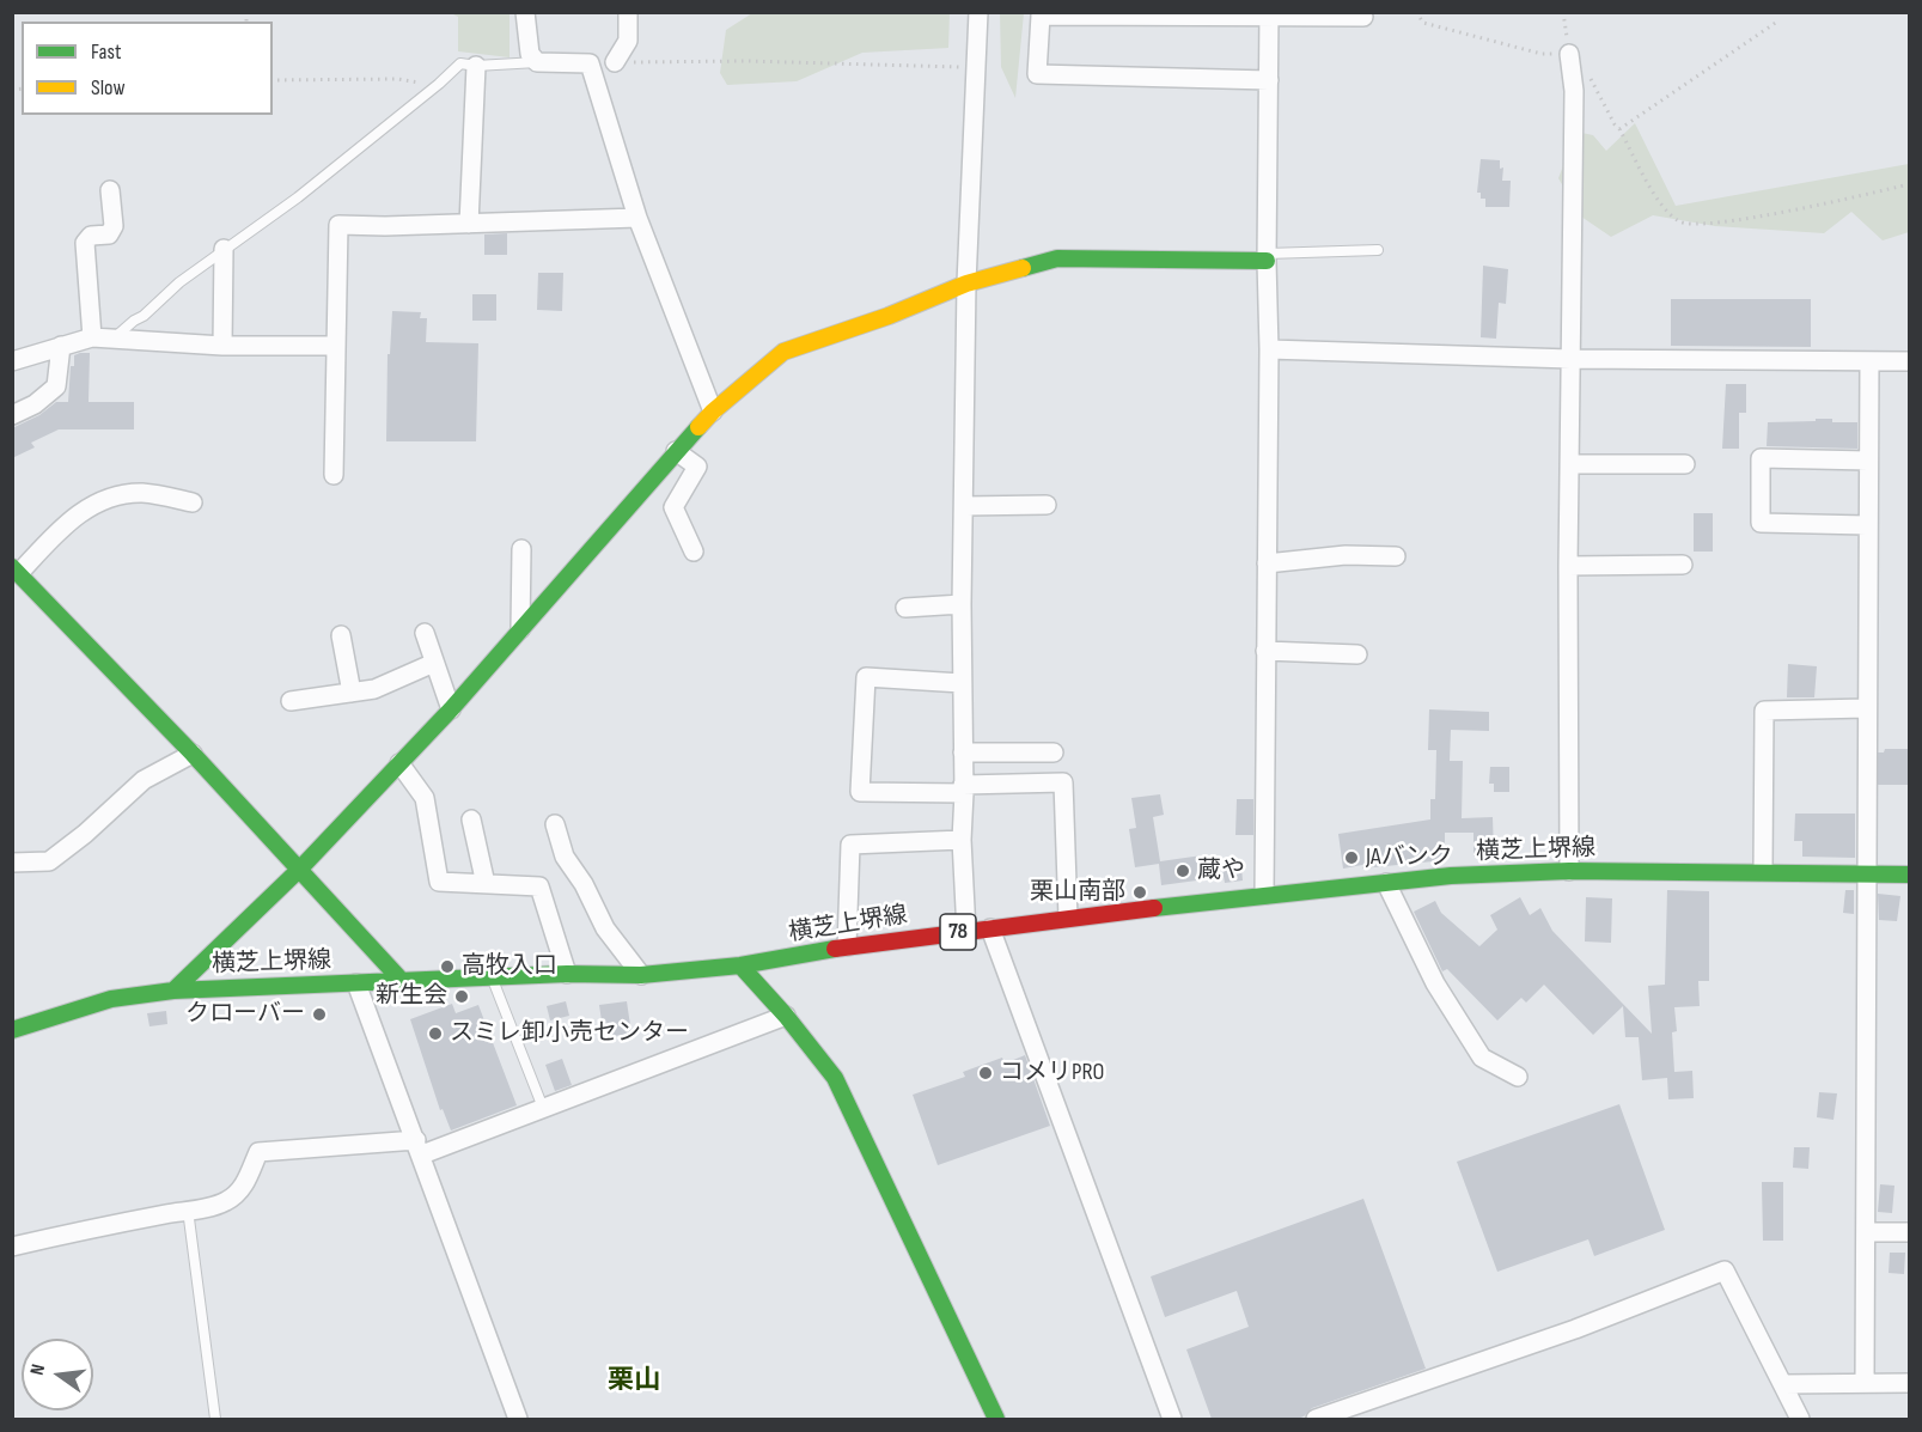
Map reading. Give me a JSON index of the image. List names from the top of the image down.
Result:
{
  "streets": {
    "street": ["横芝上堺線", "78"]
  },
  "districts": ["栗山"],
  "places": [
    "JAバンク",
    "蔵や",
    "栗山南部",
    "高牧入口",
    "新生会",
    "クローバー",
    "スミレ卸小売センター",
    "コメリPRO"
  ],
  "legend": ["Fast", "Slow"],
  "north": "left"
}
